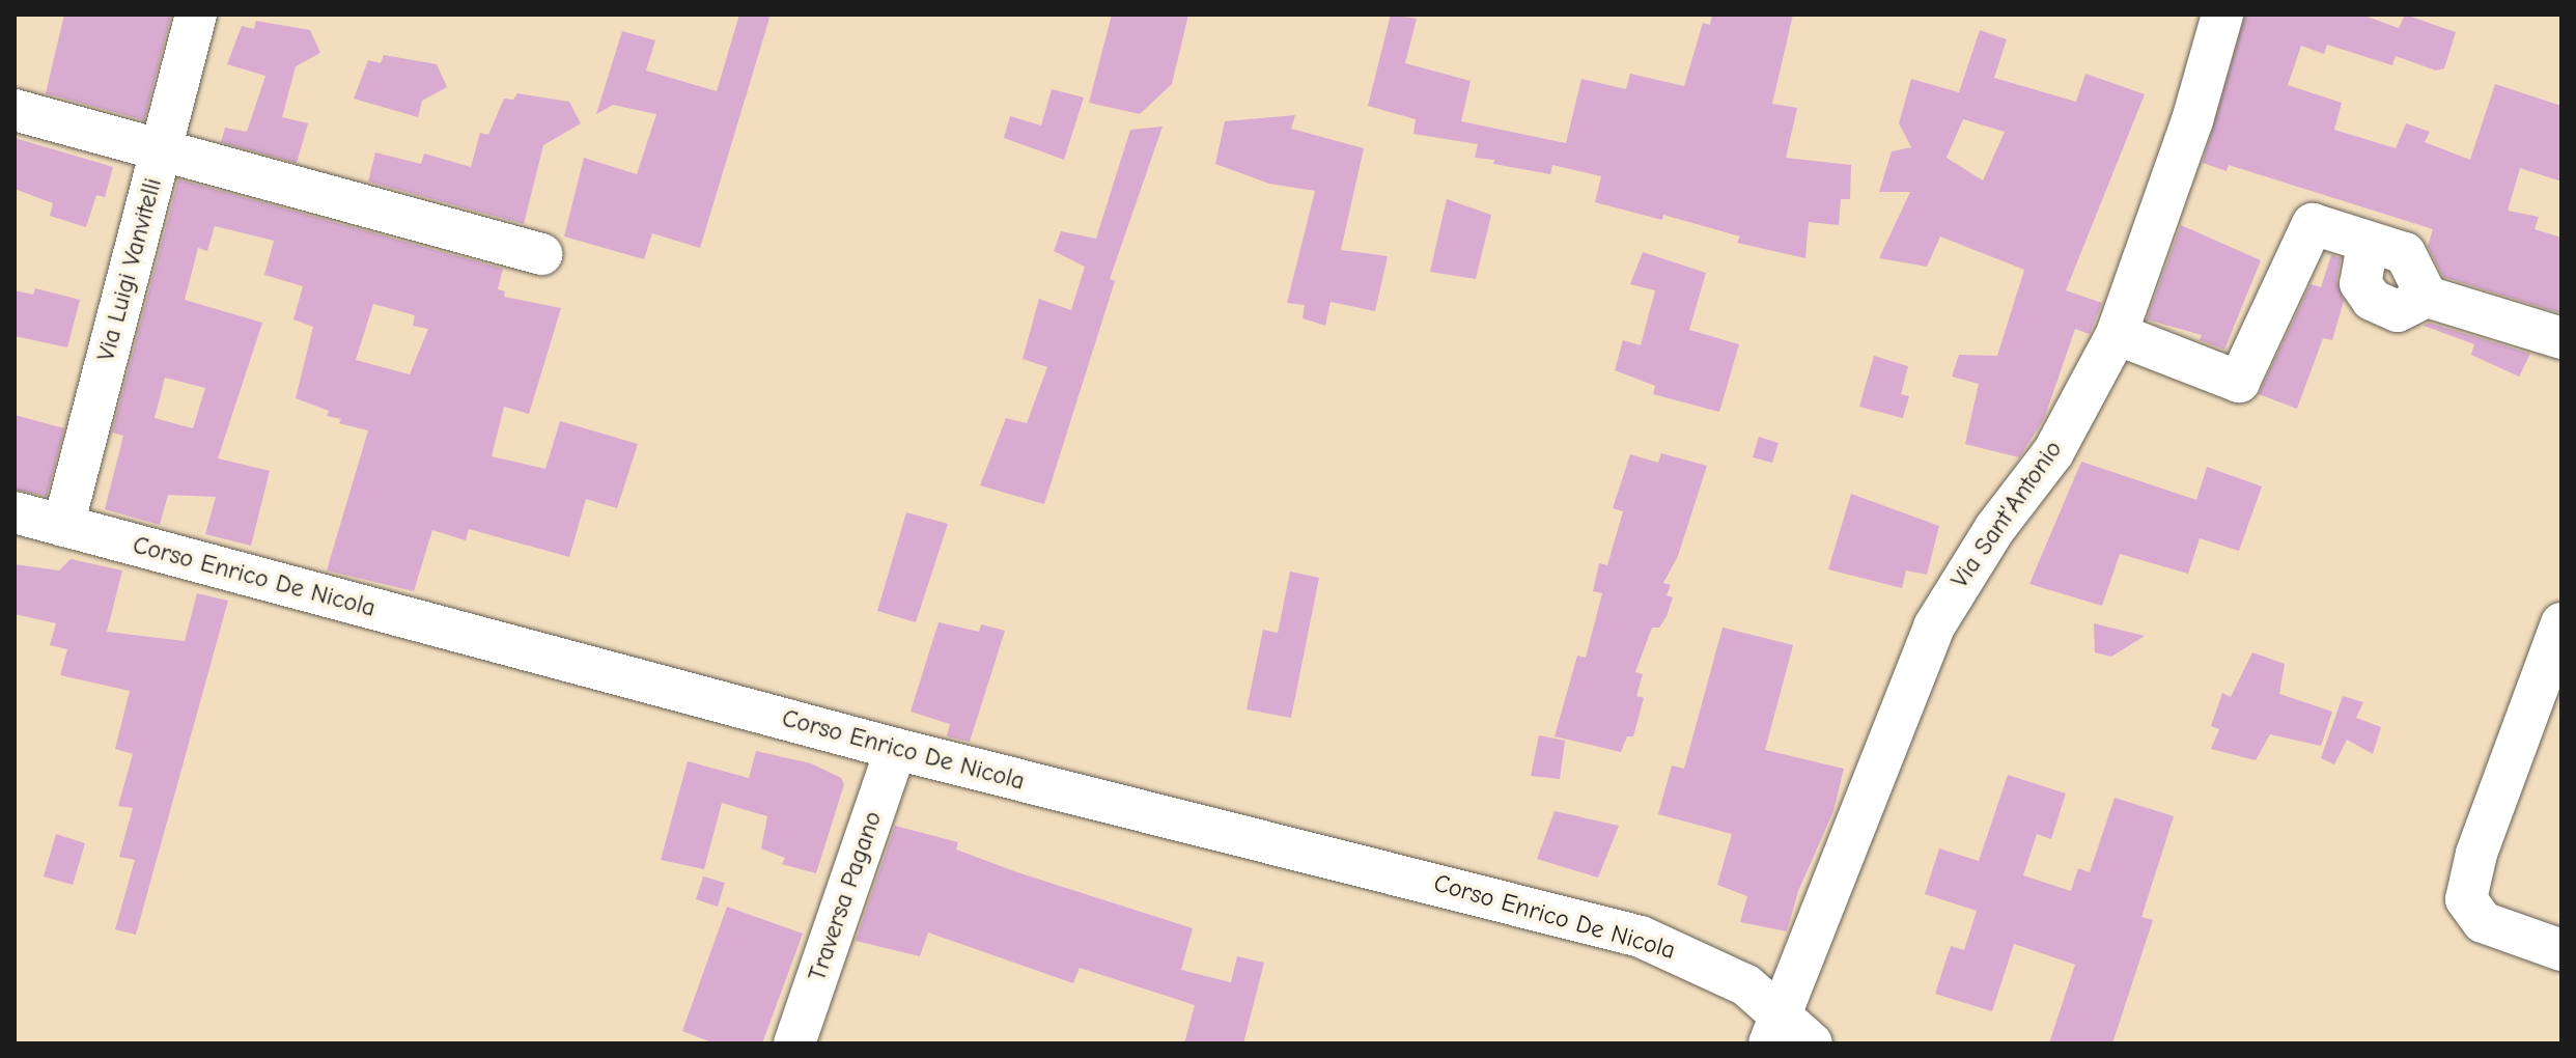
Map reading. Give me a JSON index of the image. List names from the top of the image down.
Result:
{
  "streets": {
    "street": [
      "Via Luigi Vanvitelli",
      "Via Sant'Antonio",
      "Corso Enrico De Nicola",
      "Traversa Pagano"
    ]
  },
  "crossings": [
    ["Via Luigi Vanvitelli", "Corso Enrico De Nicola"],
    ["Via Sant'Antonio", "Corso Enrico De Nicola"],
    ["Corso Enrico De Nicola", "Traversa Pagano"]
  ]
}
